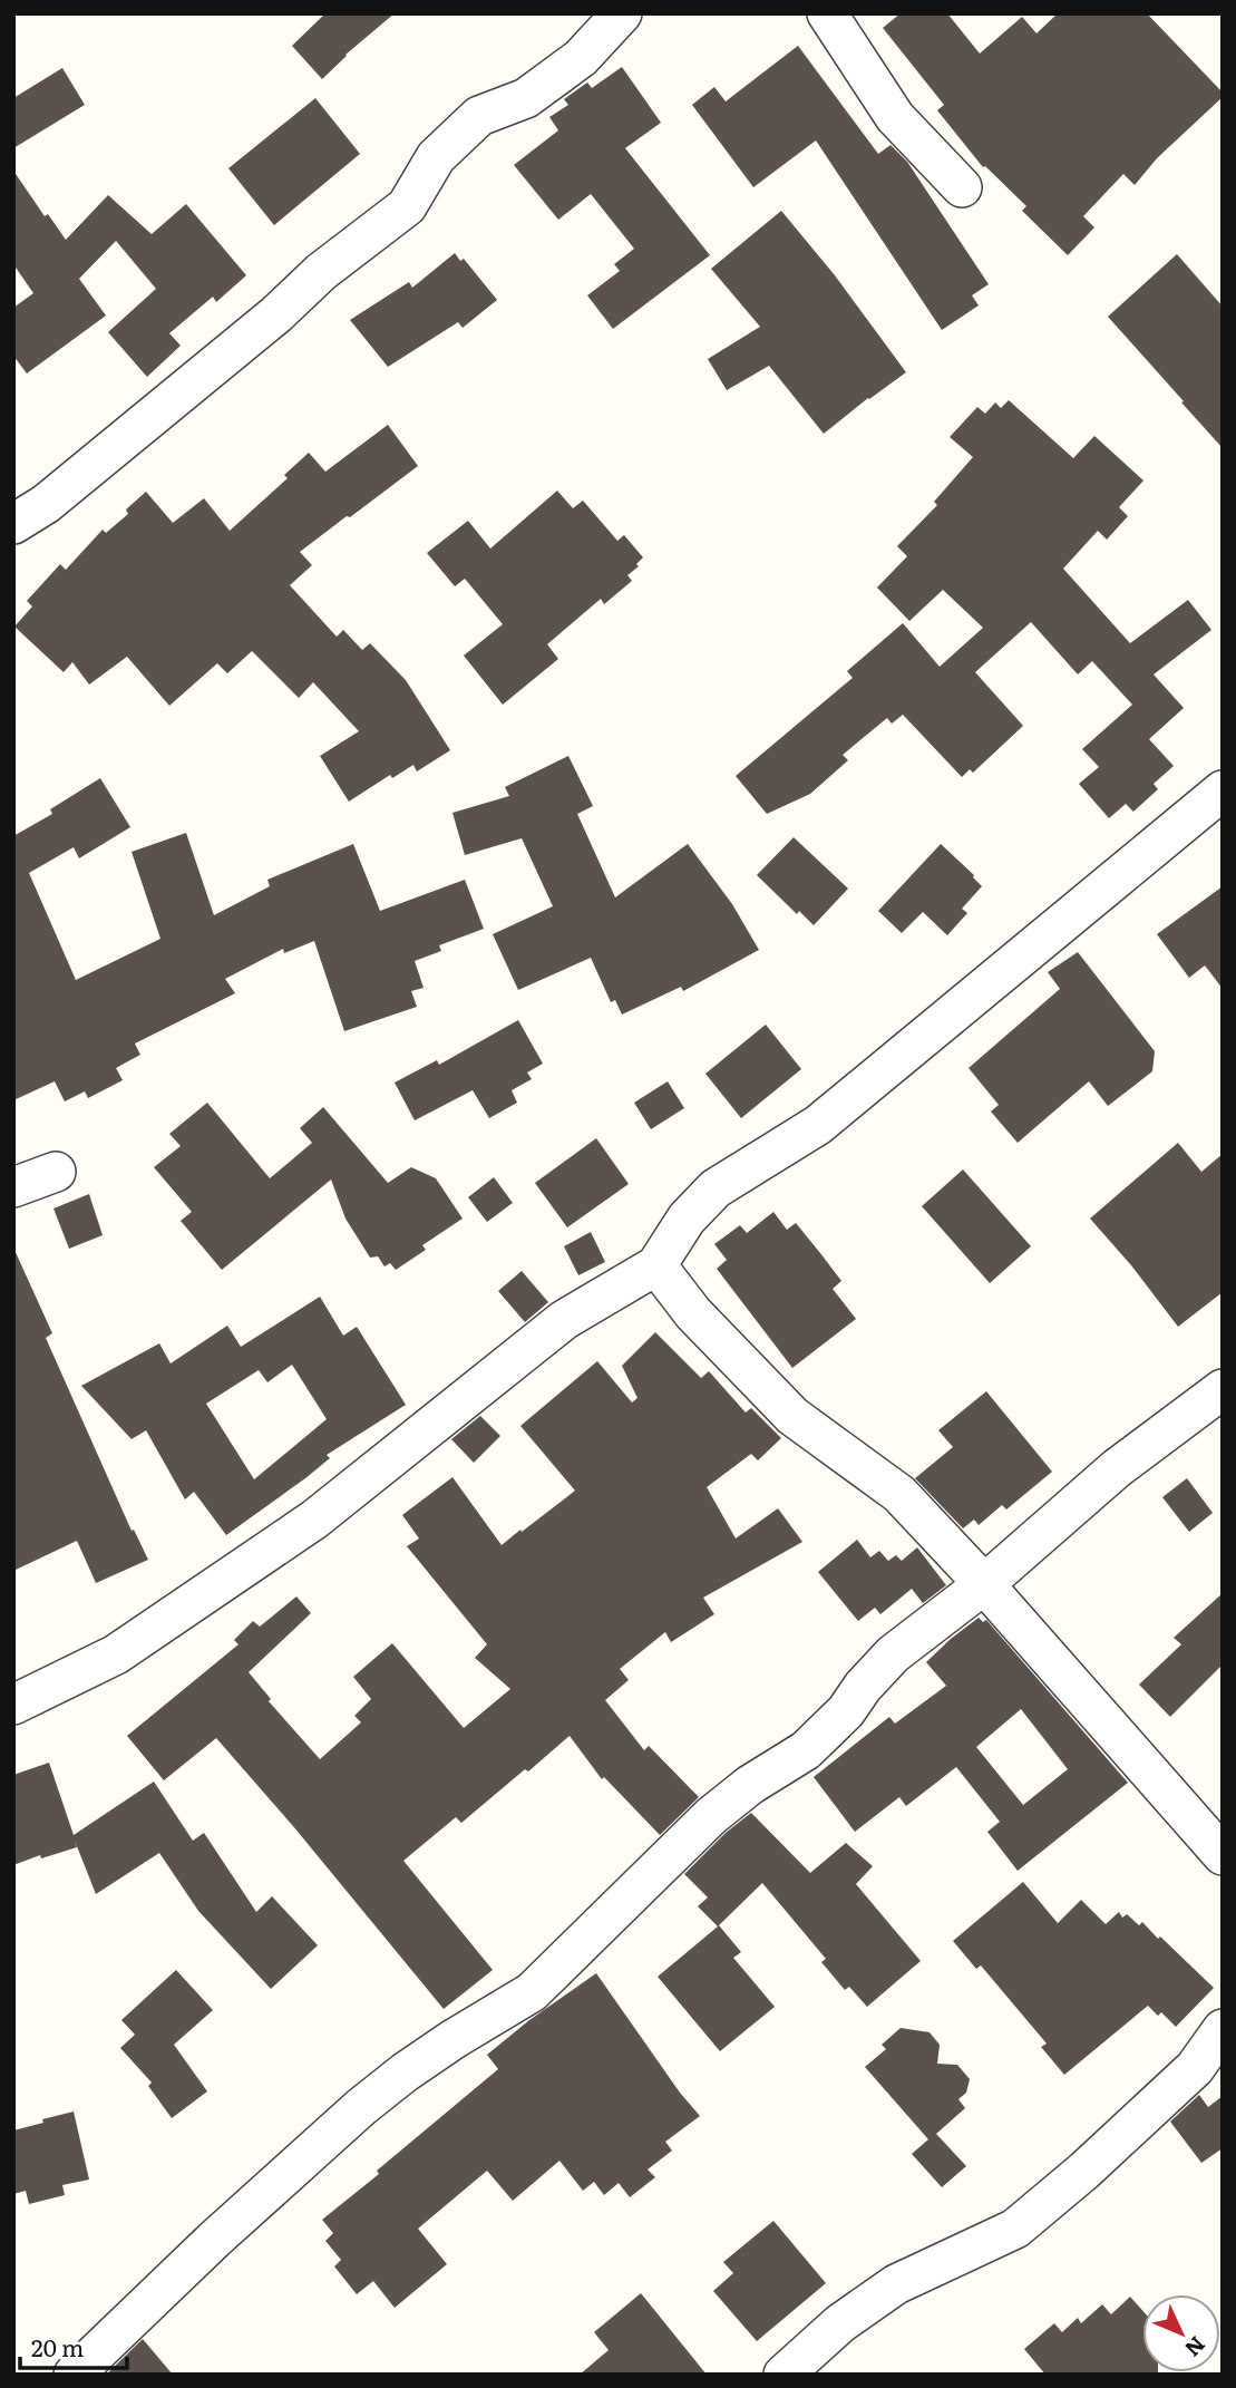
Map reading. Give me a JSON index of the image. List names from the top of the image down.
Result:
{
  "scale_bar": "20 m",
  "north": "bottom right"
}
